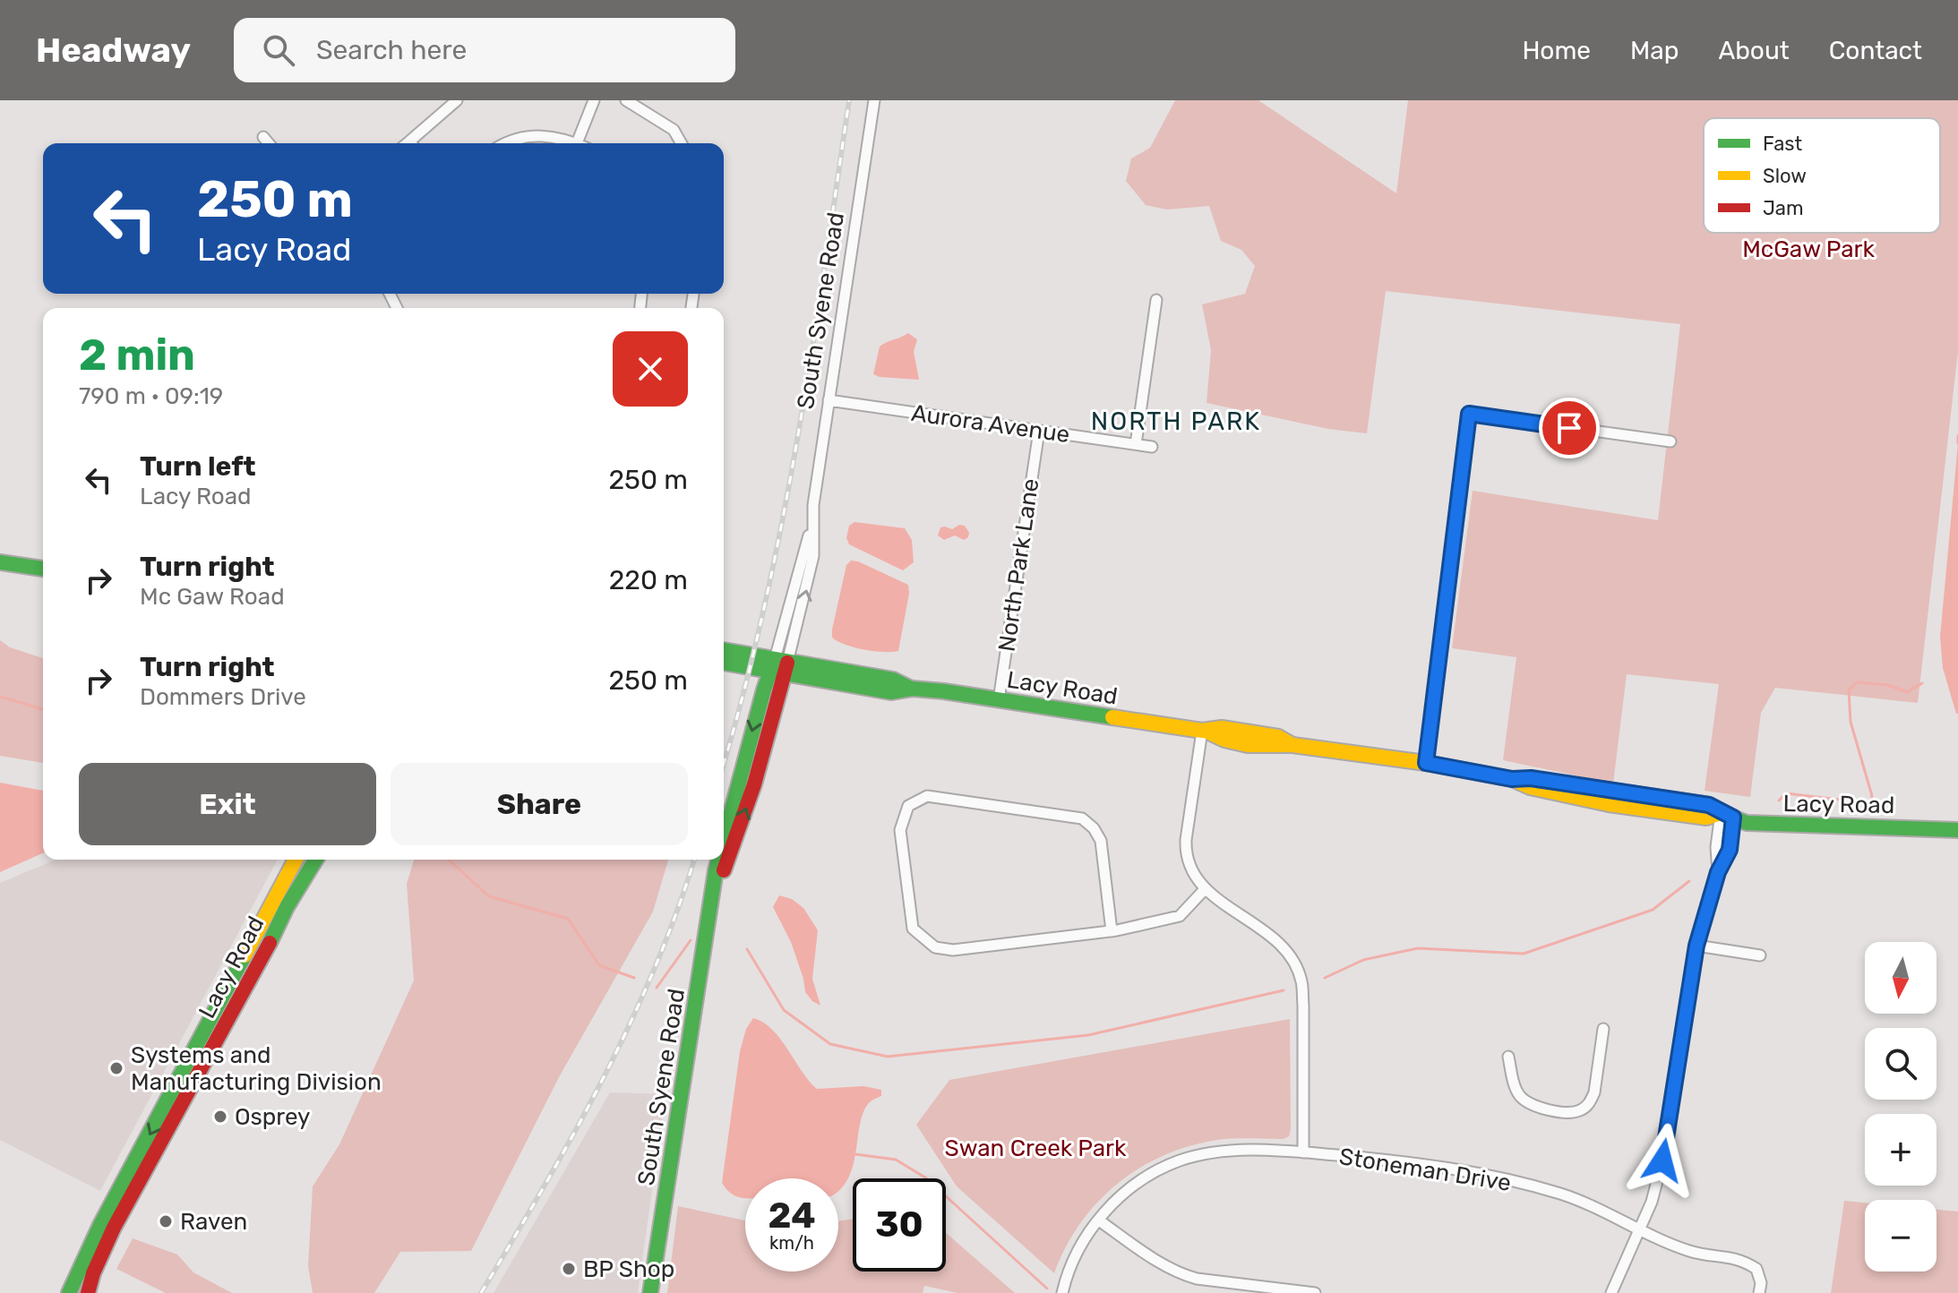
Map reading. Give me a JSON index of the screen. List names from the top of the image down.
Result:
{
  "streets": {
    "main road": ["South Syene Road", "Lacy Road"],
    "street": ["Aurora Avenue", "North Park Lane", "Stoneman Drive"]
  },
  "crossings": [
    ["South Syene Road", "Aurora Avenue"],
    ["South Syene Road", "Lacy Road"],
    ["Aurora Avenue", "North Park Lane"],
    ["North Park Lane", "Lacy Road"]
  ],
  "districts": ["NORTH PARK"],
  "parks": ["McGaw Park", "Swan Creek Park"],
  "places": [
    "Systems and Manufacturing Division",
    "Osprey",
    "Raven",
    "BP Shop"
  ],
  "legend": ["Fast", "Slow", "Jam"],
  "north": "bottom",
  "page": {
    "header": "Headway",
    "search": "Search here",
    "nav": [
      "Home",
      "Map",
      "About",
      "Contact"
    ],
    "turn": ["250 m", "Lacy Road"],
    "heading": ["2 min", "790 m · 09:19"],
    "list": [
      {
        "name": "Turn left",
        "note": "Lacy Road",
        "value": "250 m"
      },
      {
        "name": "Turn right",
        "note": "Mc Gaw Road",
        "value": "220 m"
      },
      {
        "name": "Turn right",
        "note": "Dommers Drive",
        "value": "250 m"
      }
    ],
    "buttons": ["Exit", "Share"],
    "map_buttons": ["+", "−"],
    "speed": "24 km/h",
    "limit": "30"
  }
}
